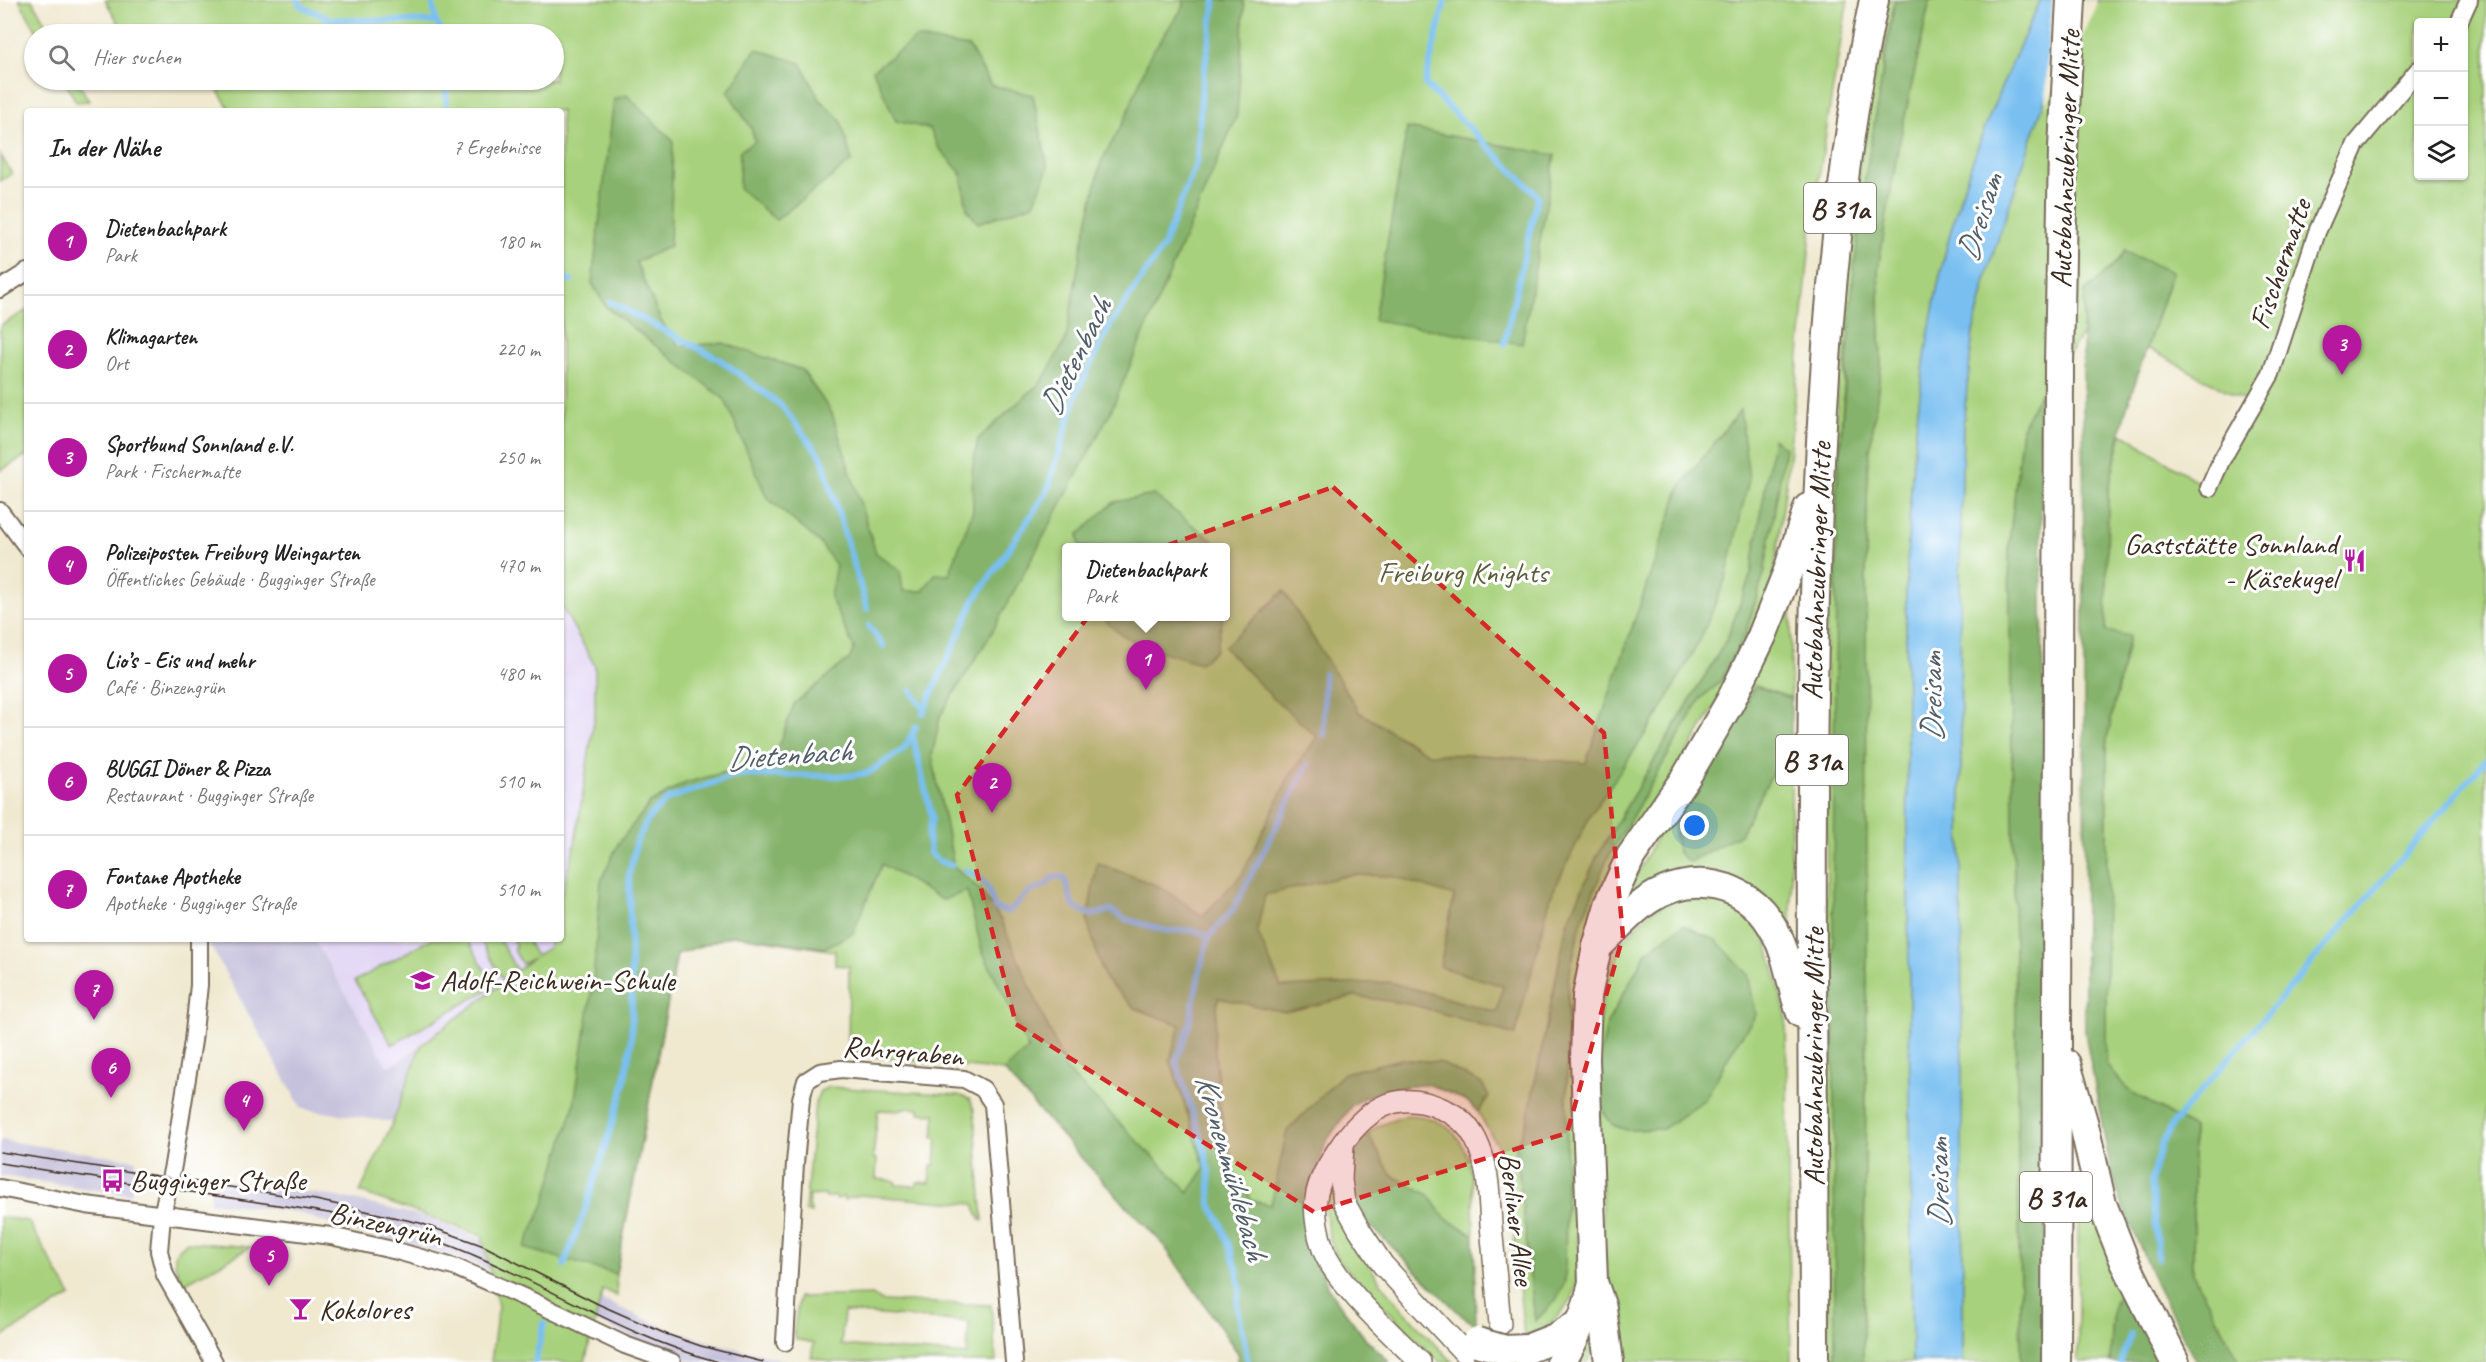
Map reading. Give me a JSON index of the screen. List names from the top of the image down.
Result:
{
  "streets": {
    "highway": ["Autobahnzubringer Mitte", "B 31a"],
    "street": [
      "Fischermatte",
      "Rohrgraben",
      "Berliner Allee",
      "Binzengrün"
    ]
  },
  "crossings": [
    ["Autobahnzubringer Mitte", "B 31a"]
  ],
  "water": ["Dreisam", "Dietenbach", "Kronenmühlebach"],
  "parks": ["Freiburg Knights"],
  "places": {
    "restaurant": ["Gaststätte Sonnland - Käsekugel"],
    "school or university": ["Adolf-Reichwein-Schule"],
    "bus stop": ["Bugginger Straße"],
    "bar": ["Kokolores"]
  },
  "page": {
    "map_buttons": ["+", "−"],
    "search": "Hier suchen",
    "heading": ["In der Nähe", "7 Ergebnisse"],
    "list": [
      {
        "mark": "1",
        "name": "Dietenbachpark",
        "note": "Park",
        "value": "180 m"
      },
      {
        "mark": "2",
        "name": "Klimagarten",
        "note": "Ort",
        "value": "220 m"
      },
      {
        "mark": "3",
        "name": "Sportbund Sonnland e.V.",
        "note": "Park · Fischermatte",
        "value": "250 m"
      },
      {
        "mark": "4",
        "name": "Polizeiposten Freiburg Weingarten",
        "note": "Öffentliches Gebäude · Bugginger Straße",
        "value": "470 m"
      },
      {
        "mark": "5",
        "name": "Lio’s - Eis und mehr",
        "note": "Café · Binzengrün",
        "value": "480 m"
      },
      {
        "mark": "6",
        "name": "BUGGI Döner & Pizza",
        "note": "Restaurant · Bugginger Straße",
        "value": "510 m"
      },
      {
        "mark": "7",
        "name": "Fontane Apotheke",
        "note": "Apotheke · Bugginger Straße",
        "value": "510 m"
      }
    ],
    "pins": [
      "3",
      "1",
      "2",
      "7",
      "6",
      "4",
      "5"
    ],
    "popup": ["Dietenbachpark", "Park"]
  }
}
